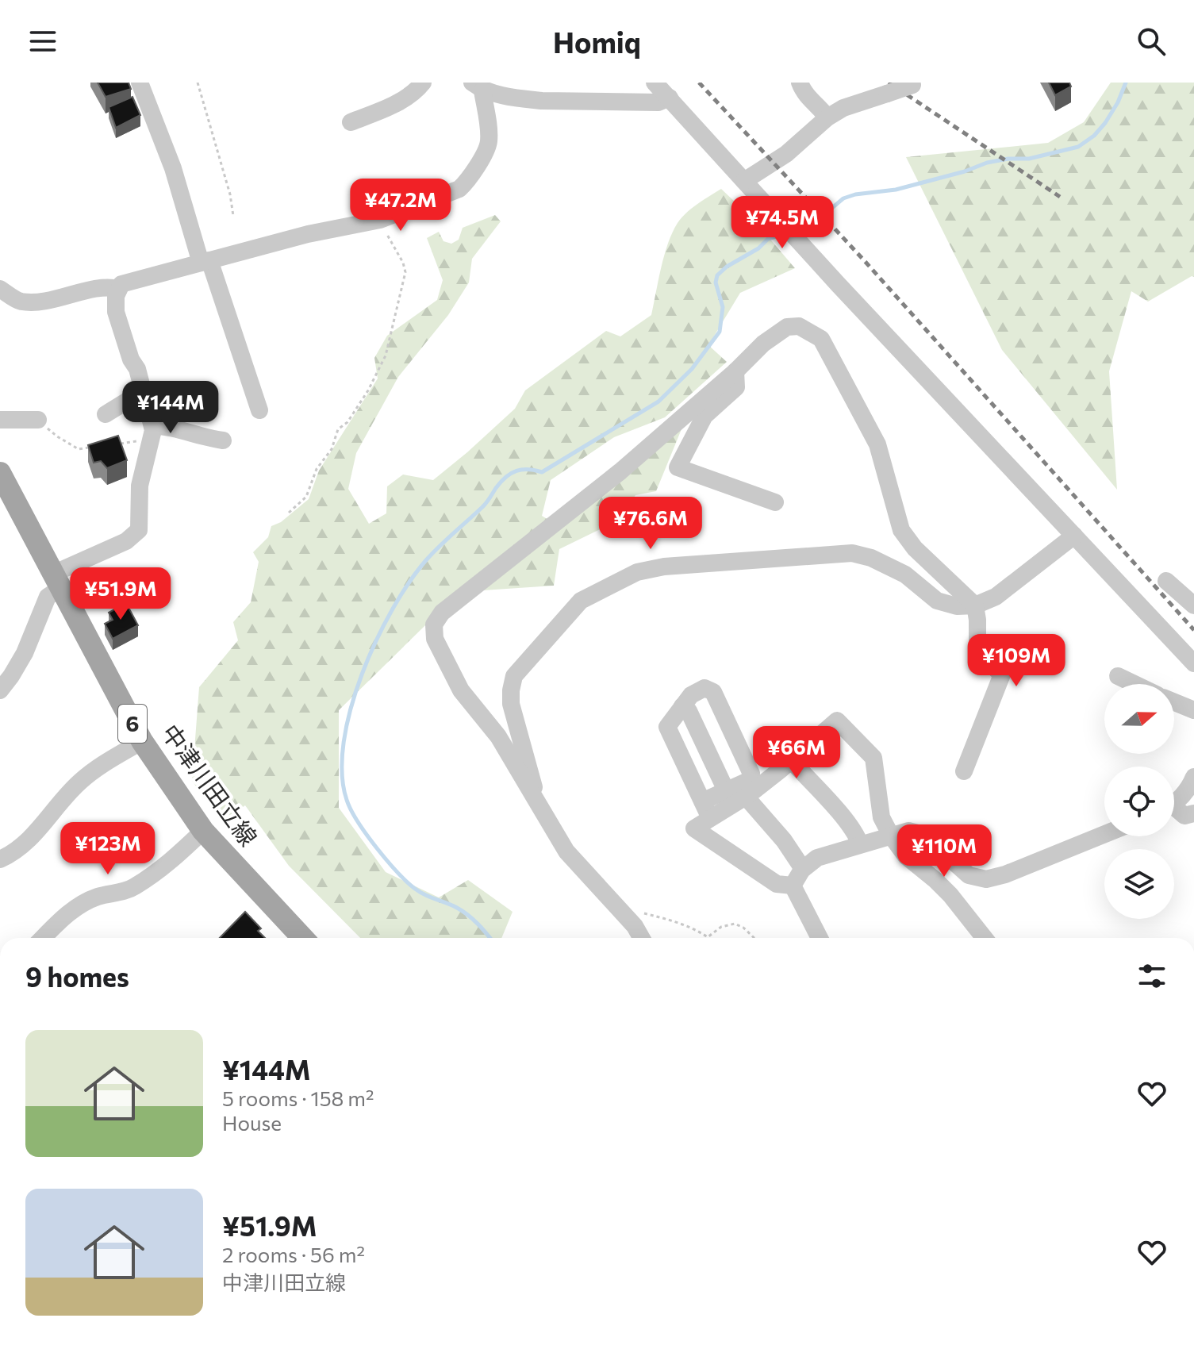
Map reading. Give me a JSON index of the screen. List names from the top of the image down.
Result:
{
  "streets": {
    "main road": ["6", "中津川田立線"]
  },
  "north": "right",
  "page": {
    "header": "Homiq",
    "price": [
      "¥47.2M",
      "¥74.5M",
      "¥144M",
      "¥76.6M",
      "¥51.9M",
      "¥109M",
      "¥66M",
      "¥123M",
      "¥110M"
    ],
    "heading": "9 homes",
    "list": [
      {
        "name": "¥144M",
        "note": "5 rooms · 158 m² · House"
      },
      {
        "name": "¥51.9M",
        "note": "2 rooms · 56 m² · 中津川田立線"
      }
    ]
  }
}
